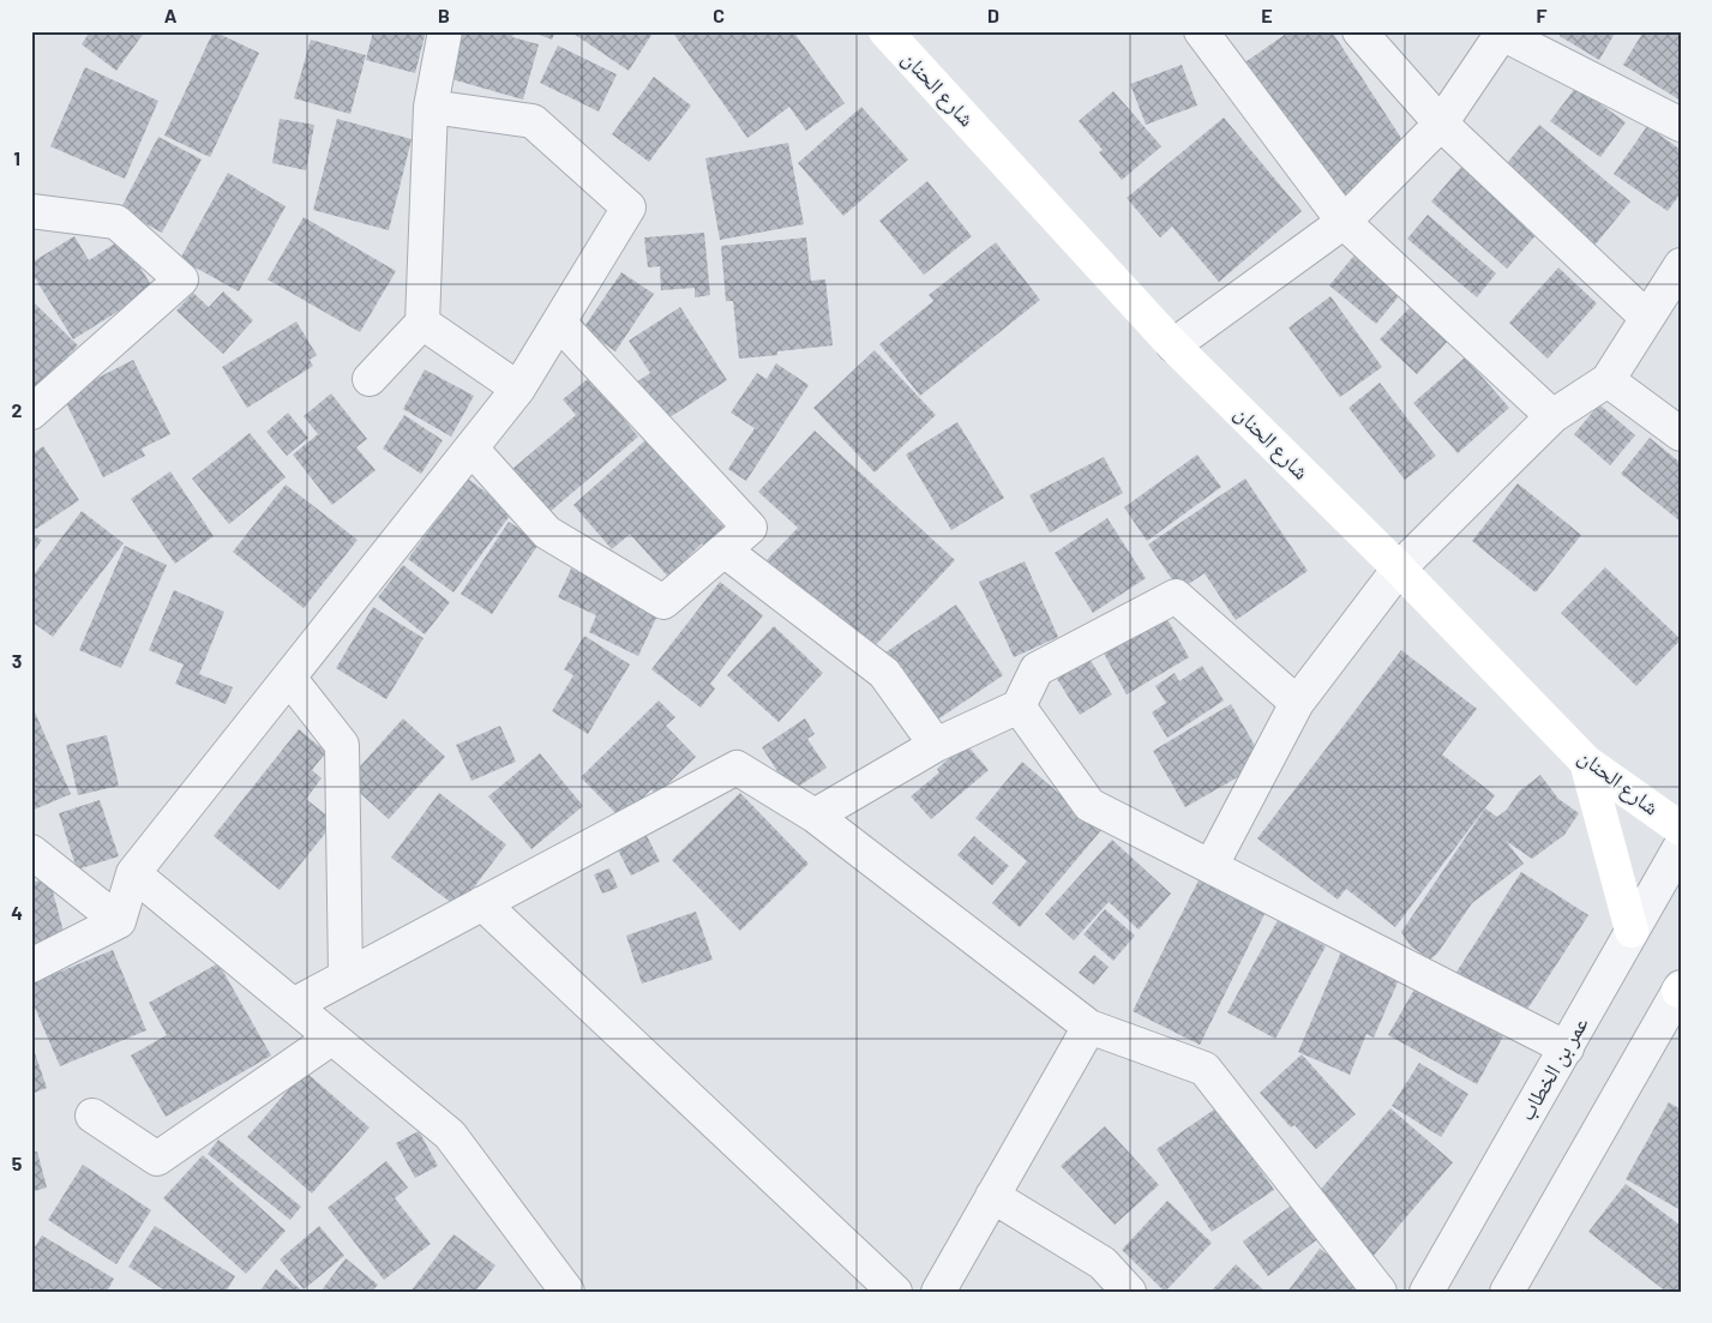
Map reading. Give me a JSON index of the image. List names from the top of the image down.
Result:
{
  "streets": {
    "main road": ["شارع الحنان"],
    "street": ["عمر بن الخطاب"]
  },
  "grid": {
    "columns": [
      "A",
      "B",
      "C",
      "D",
      "E",
      "F"
    ],
    "rows": [
      "1",
      "2",
      "3",
      "4",
      "5"
    ]
  }
}
